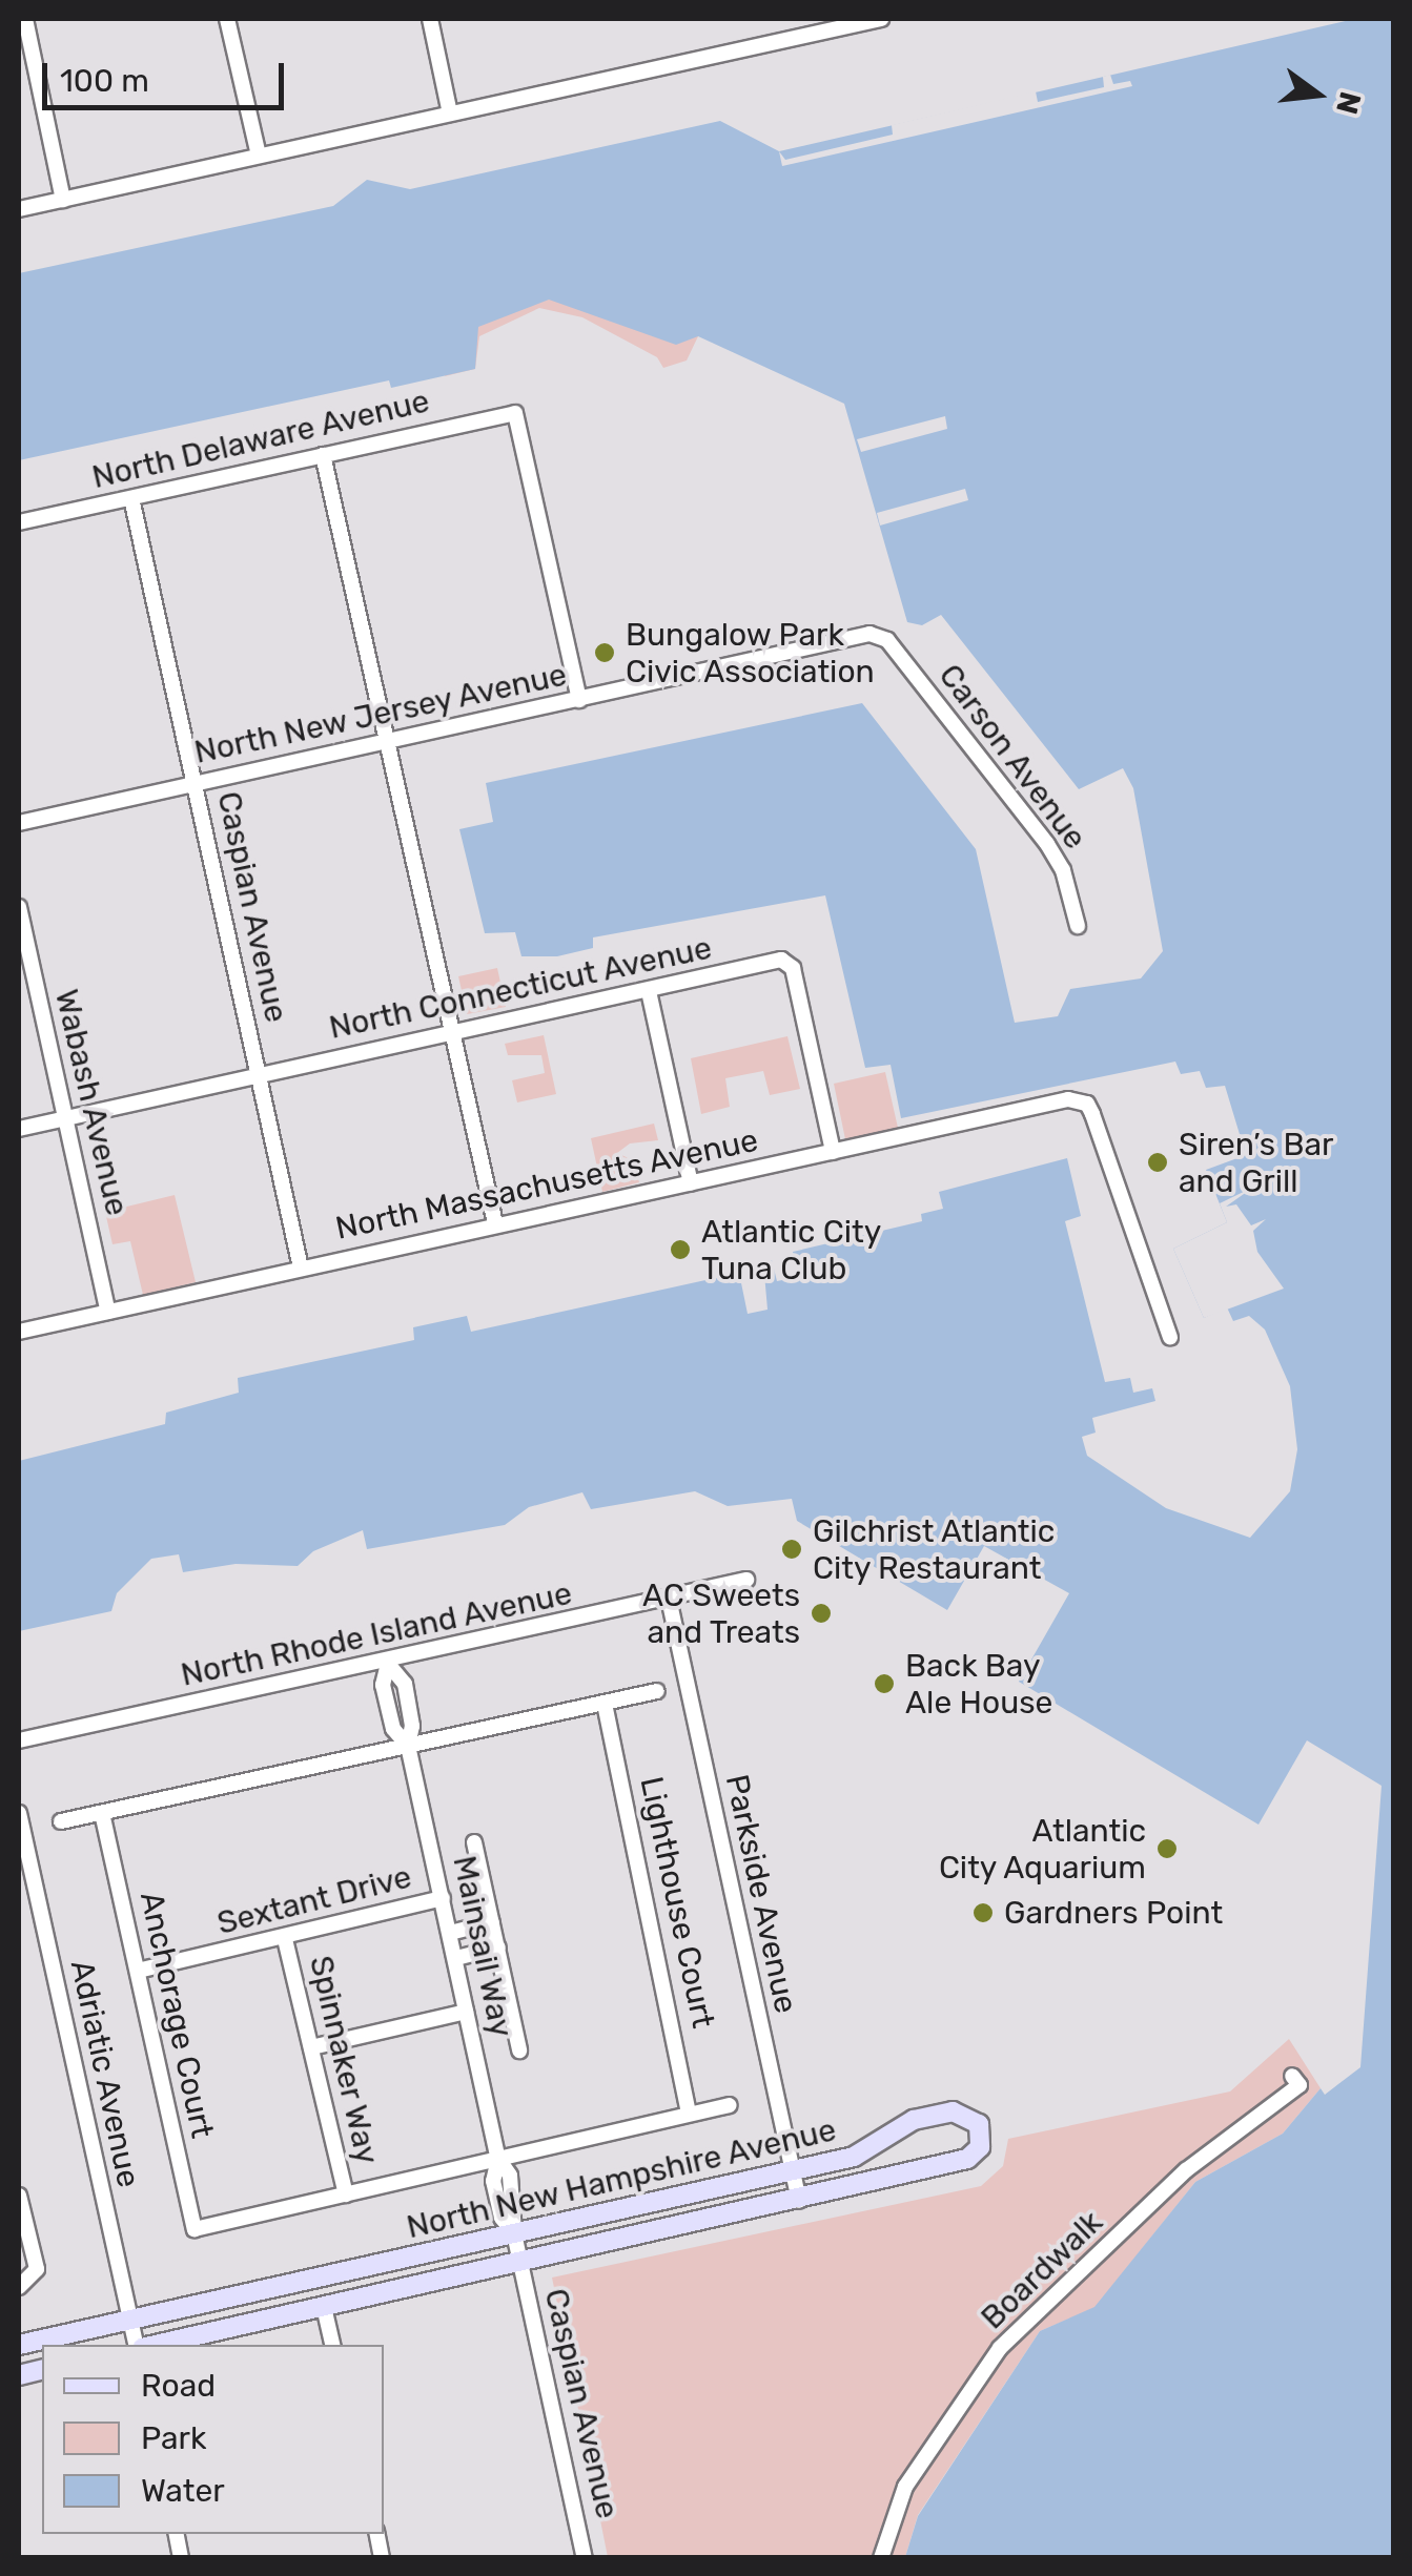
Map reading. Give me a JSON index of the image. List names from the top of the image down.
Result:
{
  "streets": {
    "street": [
      "North Delaware Avenue",
      "North New Jersey Avenue",
      "Carson Avenue",
      "Caspian Avenue",
      "North Connecticut Avenue",
      "Wabash Avenue",
      "North Massachusetts Avenue",
      "North Rhode Island Avenue",
      "Parkside Avenue",
      "Sextant Drive",
      "Lighthouse Court",
      "Mainsail Way",
      "Anchorage Court",
      "Spinnaker Way",
      "Adriatic Avenue",
      "North New Hampshire Avenue",
      "Boardwalk"
    ]
  },
  "crossings": [
    ["North Delaware Avenue", "North New Jersey Avenue"],
    ["North Delaware Avenue", "Caspian Avenue"],
    ["North New Jersey Avenue", "Carson Avenue"],
    ["North New Jersey Avenue", "Caspian Avenue"],
    ["Caspian Avenue", "North Connecticut Avenue"],
    ["Caspian Avenue", "North Massachusetts Avenue"],
    ["Caspian Avenue", "Mainsail Way"],
    ["Caspian Avenue", "North New Hampshire Avenue"],
    ["North Connecticut Avenue", "Wabash Avenue"],
    ["North Connecticut Avenue", "North Massachusetts Avenue"],
    ["Wabash Avenue", "North Massachusetts Avenue"],
    ["North Rhode Island Avenue", "Parkside Avenue"],
    ["North Rhode Island Avenue", "Mainsail Way"],
    ["Parkside Avenue", "North New Hampshire Avenue"],
    ["Sextant Drive", "Mainsail Way"],
    ["Sextant Drive", "Anchorage Court"],
    ["Sextant Drive", "Spinnaker Way"],
    ["Mainsail Way", "North New Hampshire Avenue"],
    ["Anchorage Court", "Spinnaker Way"],
    ["Adriatic Avenue", "North New Hampshire Avenue"]
  ],
  "places": [
    "Bungalow Park Civic Association",
    "Siren’s Bar and Grill",
    "Atlantic City Tuna Club",
    "Gilchrist Atlantic City Restaurant",
    "AC Sweets and Treats",
    "Back Bay Ale House",
    "Atlantic City Aquarium",
    "Gardners Point"
  ],
  "legend": ["Road", "Park", "Water"],
  "scale_bar": "100 m",
  "north": "right"
}
